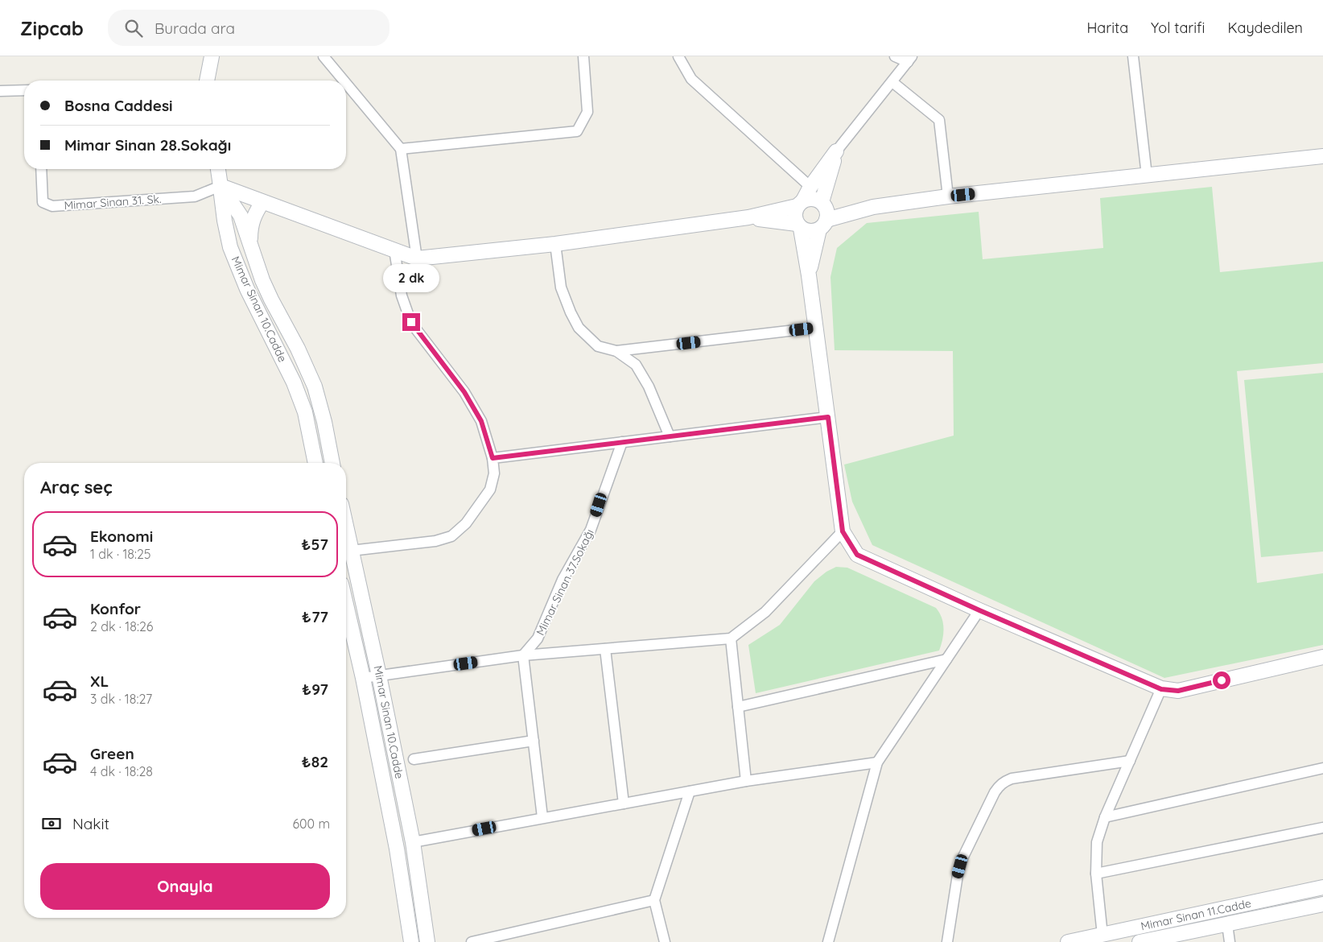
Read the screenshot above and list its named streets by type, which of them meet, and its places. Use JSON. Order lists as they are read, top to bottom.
{
  "streets": {
    "street": [
      "Mimar Sinan 31. Sk.",
      "Mimar Sinan 10.Cadde",
      "Mimar Sinan 37.Sokağı",
      "Mimar Sinan 11.Cadde"
    ]
  },
  "crossings": [
    ["Mimar Sinan 31. Sk.", "Mimar Sinan 10.Cadde"]
  ],
  "page": {
    "header": "Zipcab",
    "search": "Burada ara",
    "nav": ["Harita", "Yol tarifi", "Kaydedilen"],
    "banner": ["Bosna Caddesi", "Mimar Sinan 28.Sokağı"],
    "bubble": "2 dk",
    "heading": "Araç seç",
    "list": [
      {
        "name": "Ekonomi",
        "note": "1 dk · 18:25",
        "value": "₺57"
      },
      {
        "name": "Konfor",
        "note": "2 dk · 18:26",
        "value": "₺77"
      },
      {
        "name": "XL",
        "note": "3 dk · 18:27",
        "value": "₺97"
      },
      {
        "name": "Green",
        "note": "4 dk · 18:28",
        "value": "₺82"
      }
    ],
    "pay": ["Nakit", "600 m"],
    "buttons": "Onayla"
  }
}
